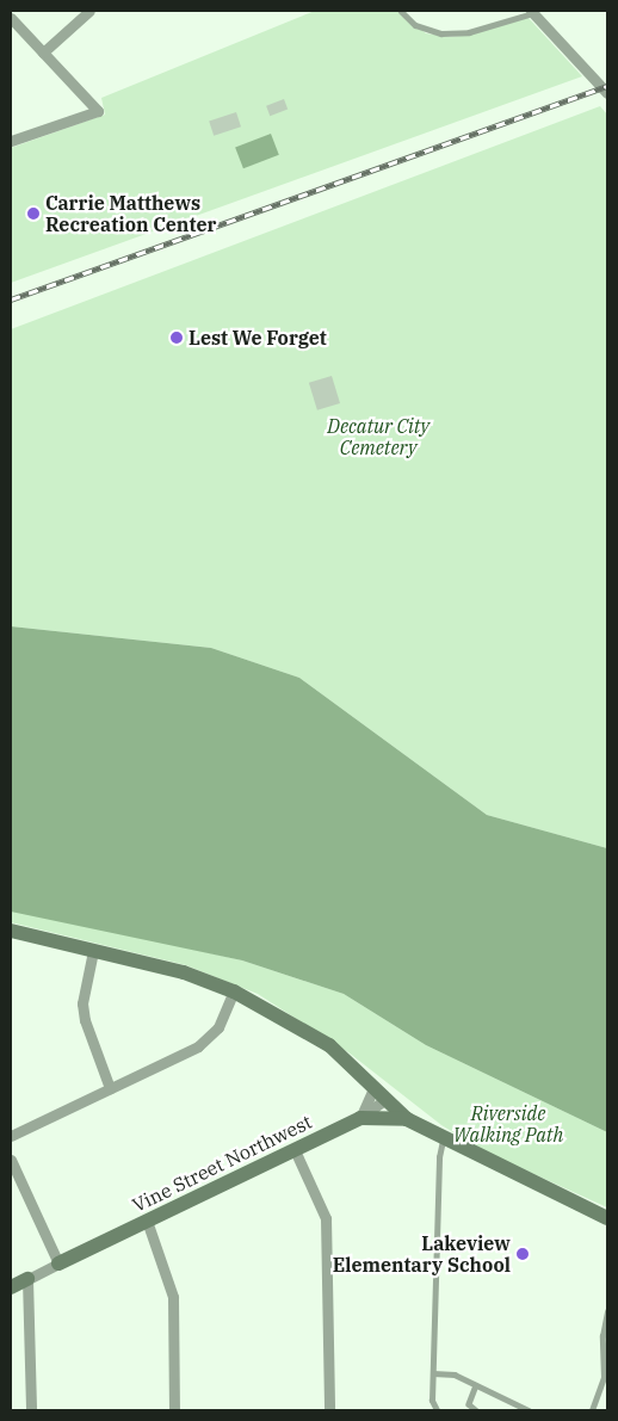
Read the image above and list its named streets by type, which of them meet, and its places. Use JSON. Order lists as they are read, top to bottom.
{
  "streets": {
    "street": ["Vine Street Northwest"]
  },
  "parks": ["Decatur City Cemetery", "Riverside Walking Path"],
  "places": ["Carrie Matthews Recreation Center", "Lest We Forget", "Lakeview Elementary School"]
}
